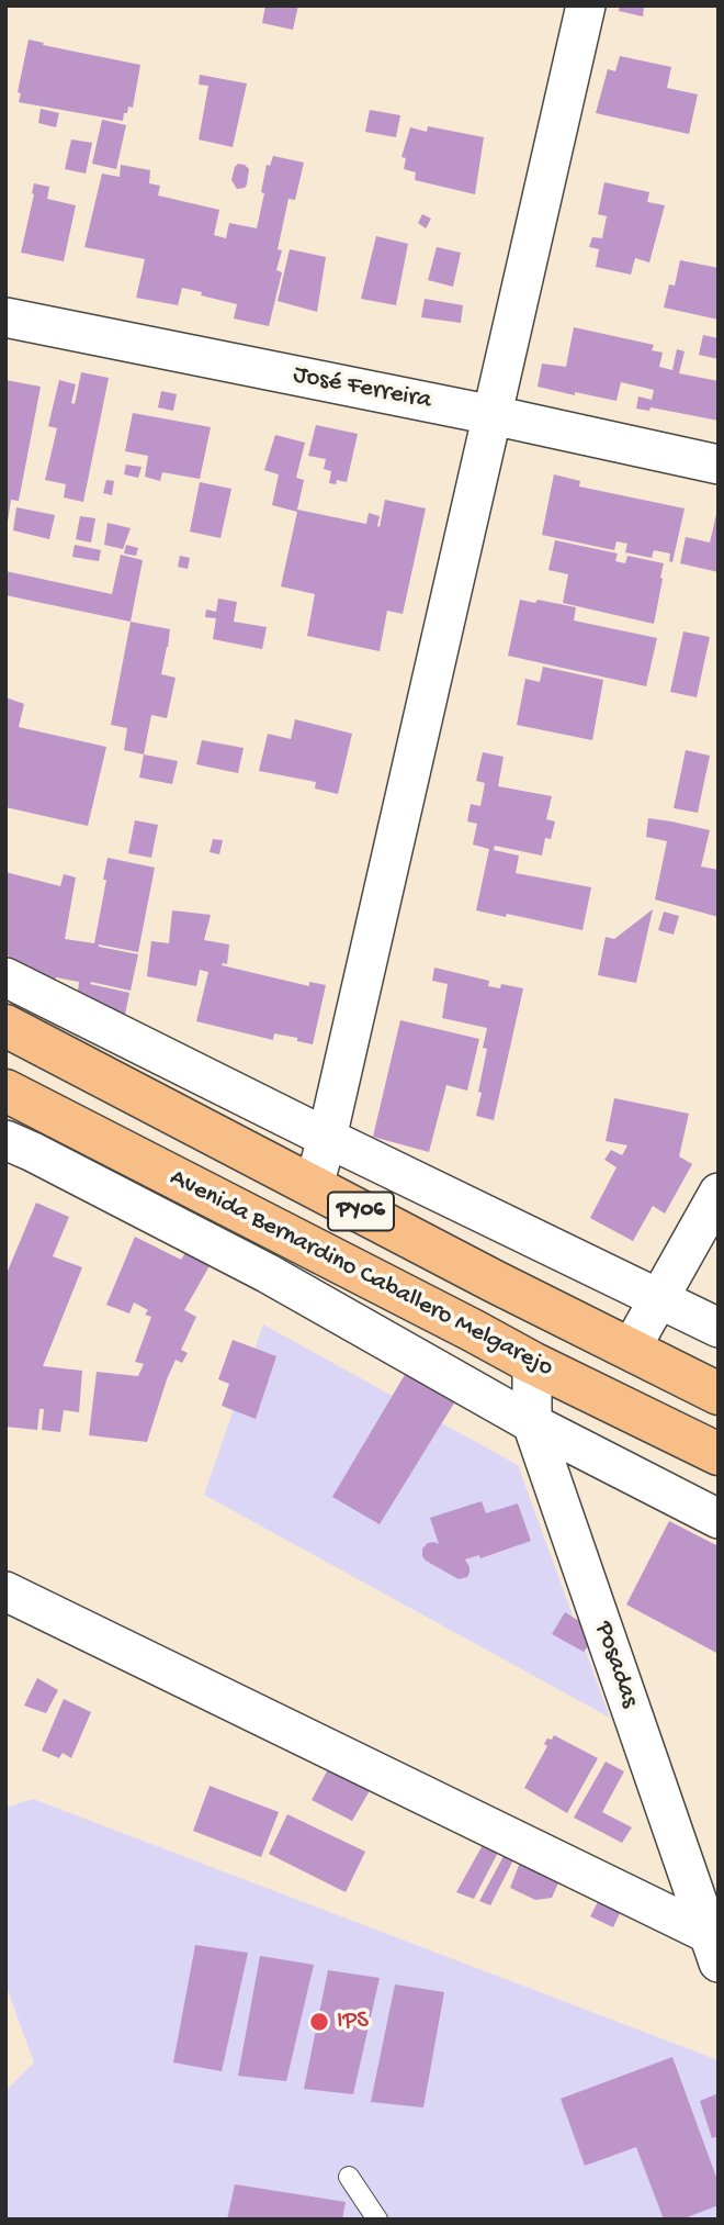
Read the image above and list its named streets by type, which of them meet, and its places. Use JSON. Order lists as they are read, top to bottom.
{
  "streets": {
    "highway": ["PY06", "Avenida Bernardino Caballero Melgarejo"],
    "street": ["José Ferreira", "Posadas"]
  },
  "crossings": [
    ["Avenida Bernardino Caballero Melgarejo", "Posadas"]
  ],
  "places": ["IPS"]
}
